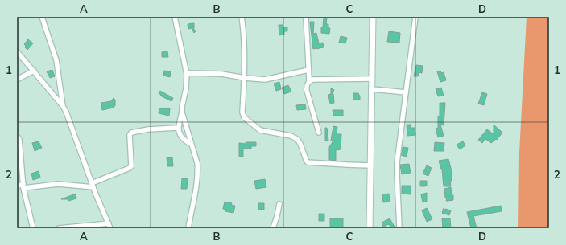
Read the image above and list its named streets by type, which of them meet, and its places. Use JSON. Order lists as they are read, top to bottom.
{
  "grid": {
    "columns": [
      "A",
      "B",
      "C",
      "D"
    ],
    "rows": ["1", "2"]
  }
}
